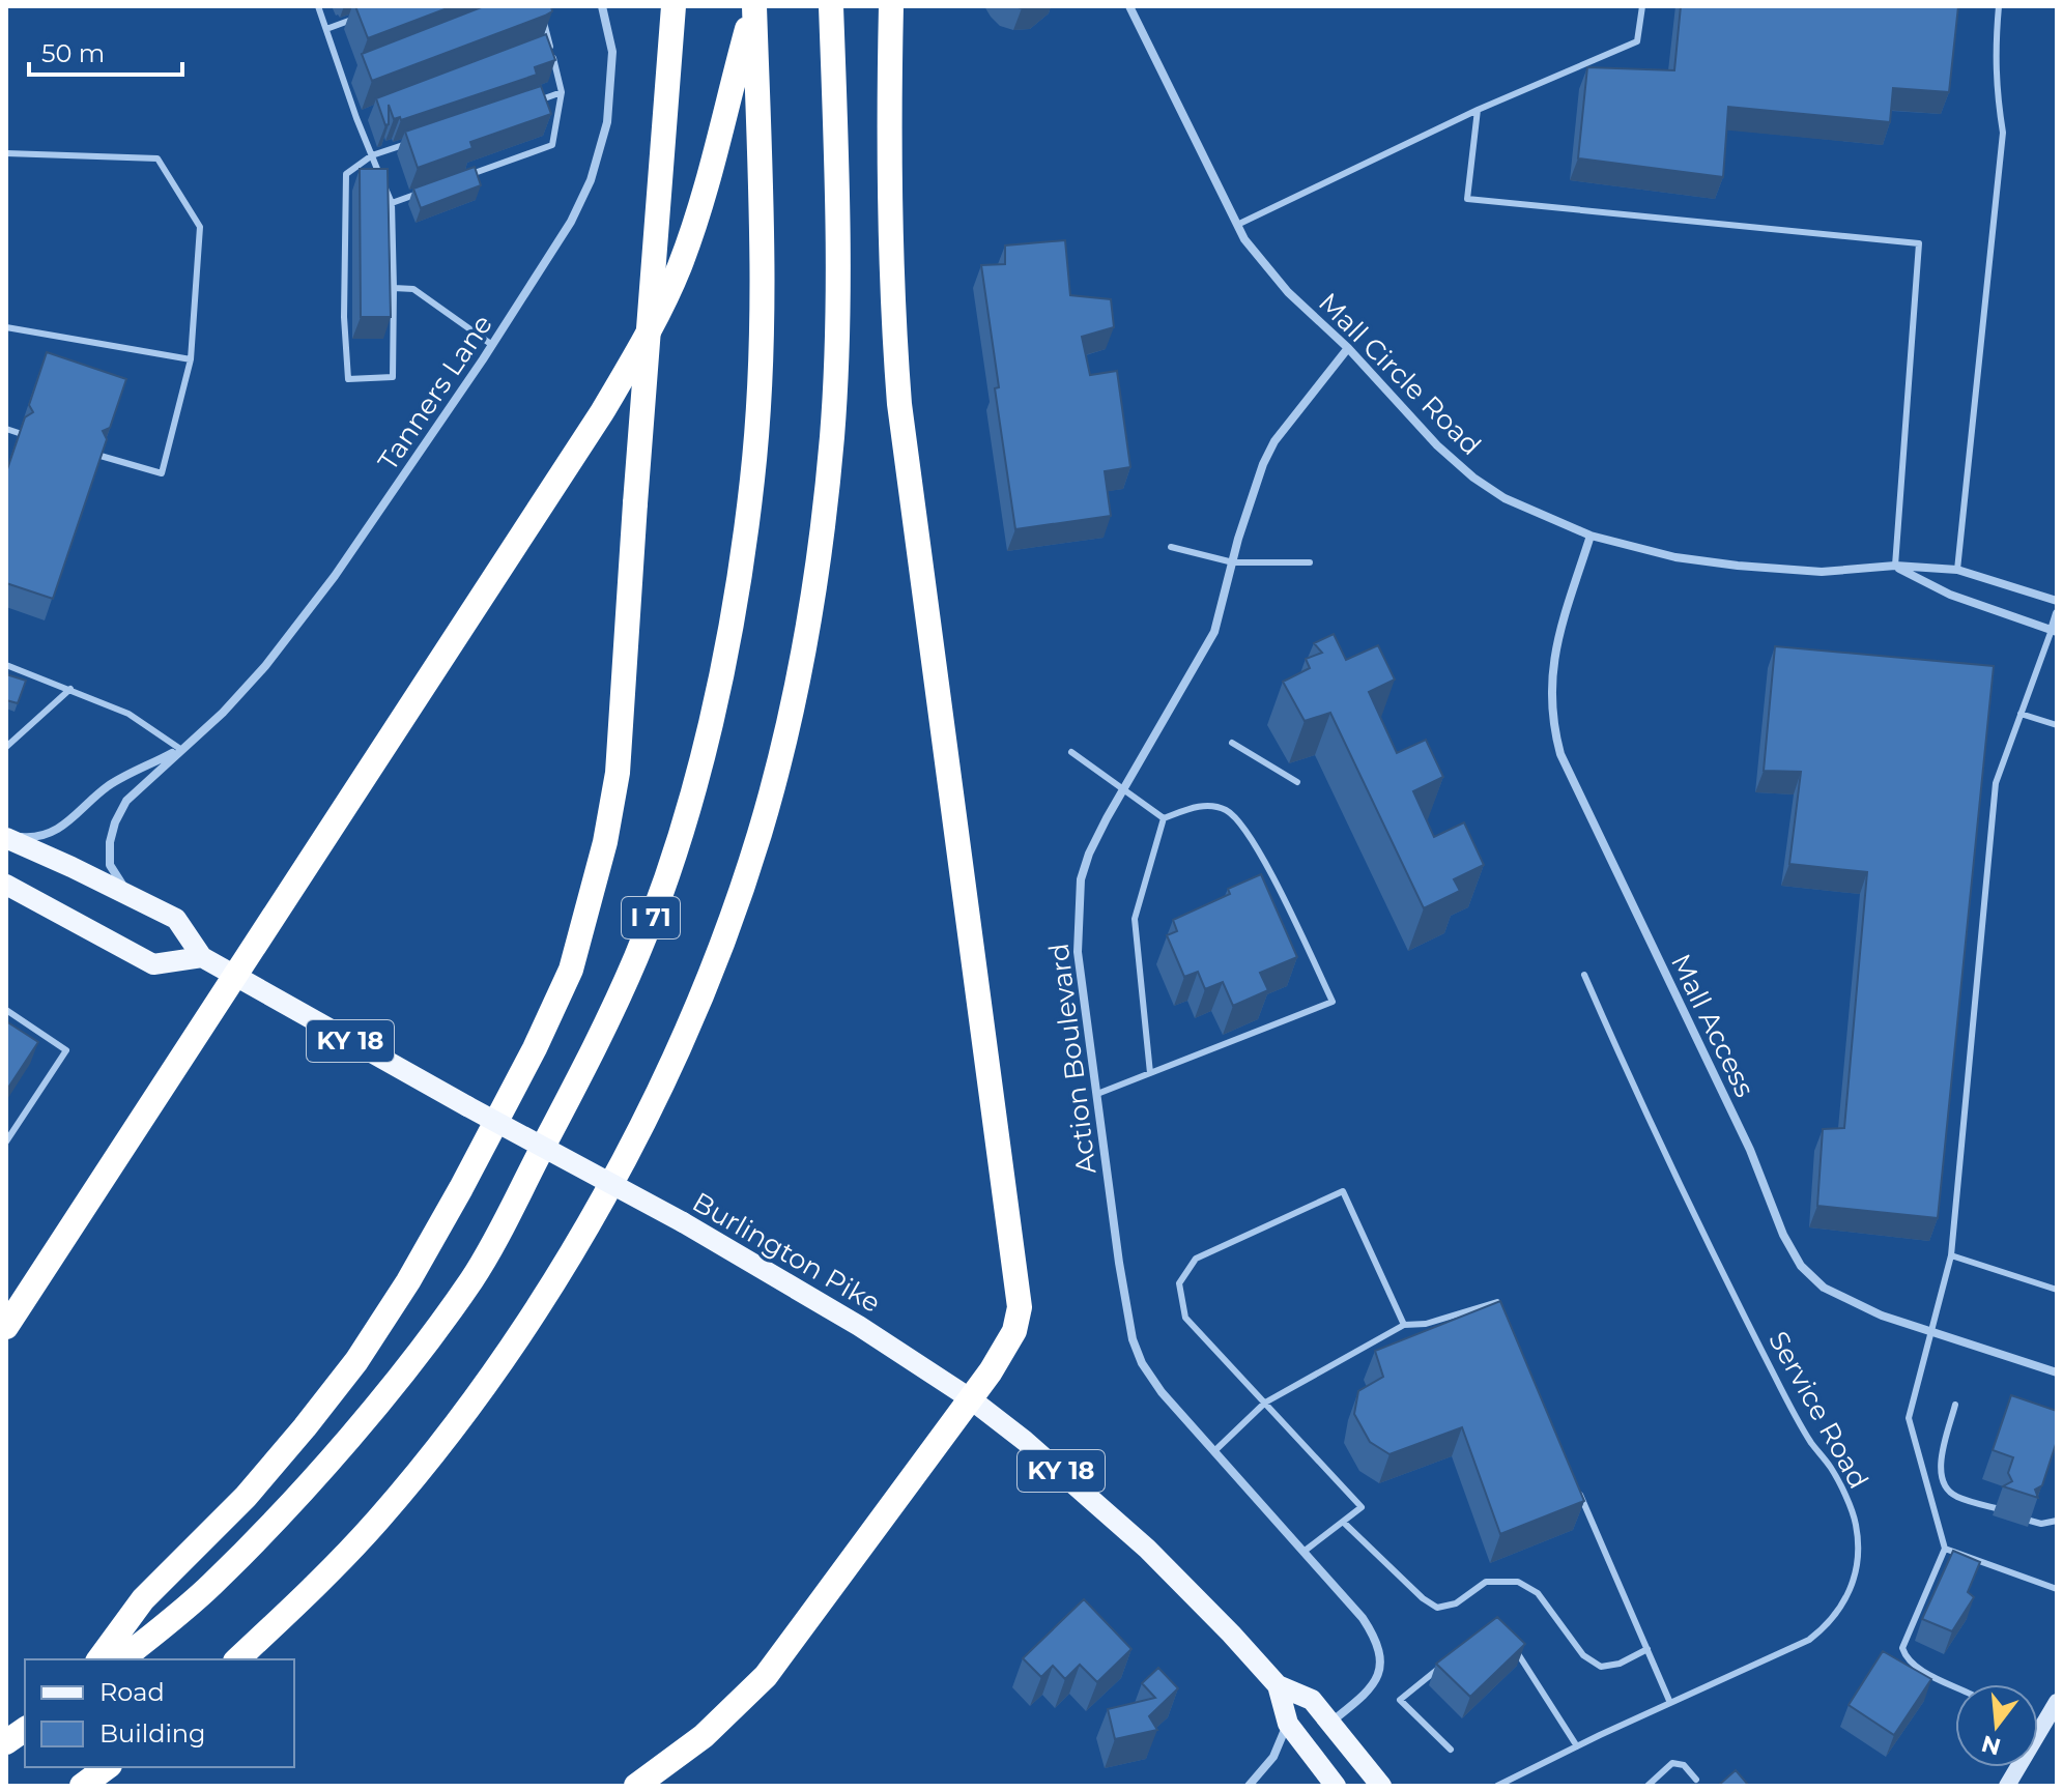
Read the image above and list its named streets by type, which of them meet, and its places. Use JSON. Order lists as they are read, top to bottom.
{
  "streets": {
    "highway": ["I 71"],
    "main road": ["KY 18", "Burlington Pike"],
    "street": [
      "Mall Circle Road",
      "Tanners Lane",
      "Mall Access",
      "Action Boulevard"
    ],
    "lane": ["Service Road"]
  },
  "crossings": [
    ["Mall Circle Road", "Mall Access"],
    ["Mall Circle Road", "Action Boulevard"],
    ["Tanners Lane", "Burlington Pike"],
    ["Action Boulevard", "Burlington Pike"]
  ],
  "legend": ["Road", "Building"],
  "scale_bar": "50 m",
  "north": "bottom"
}
